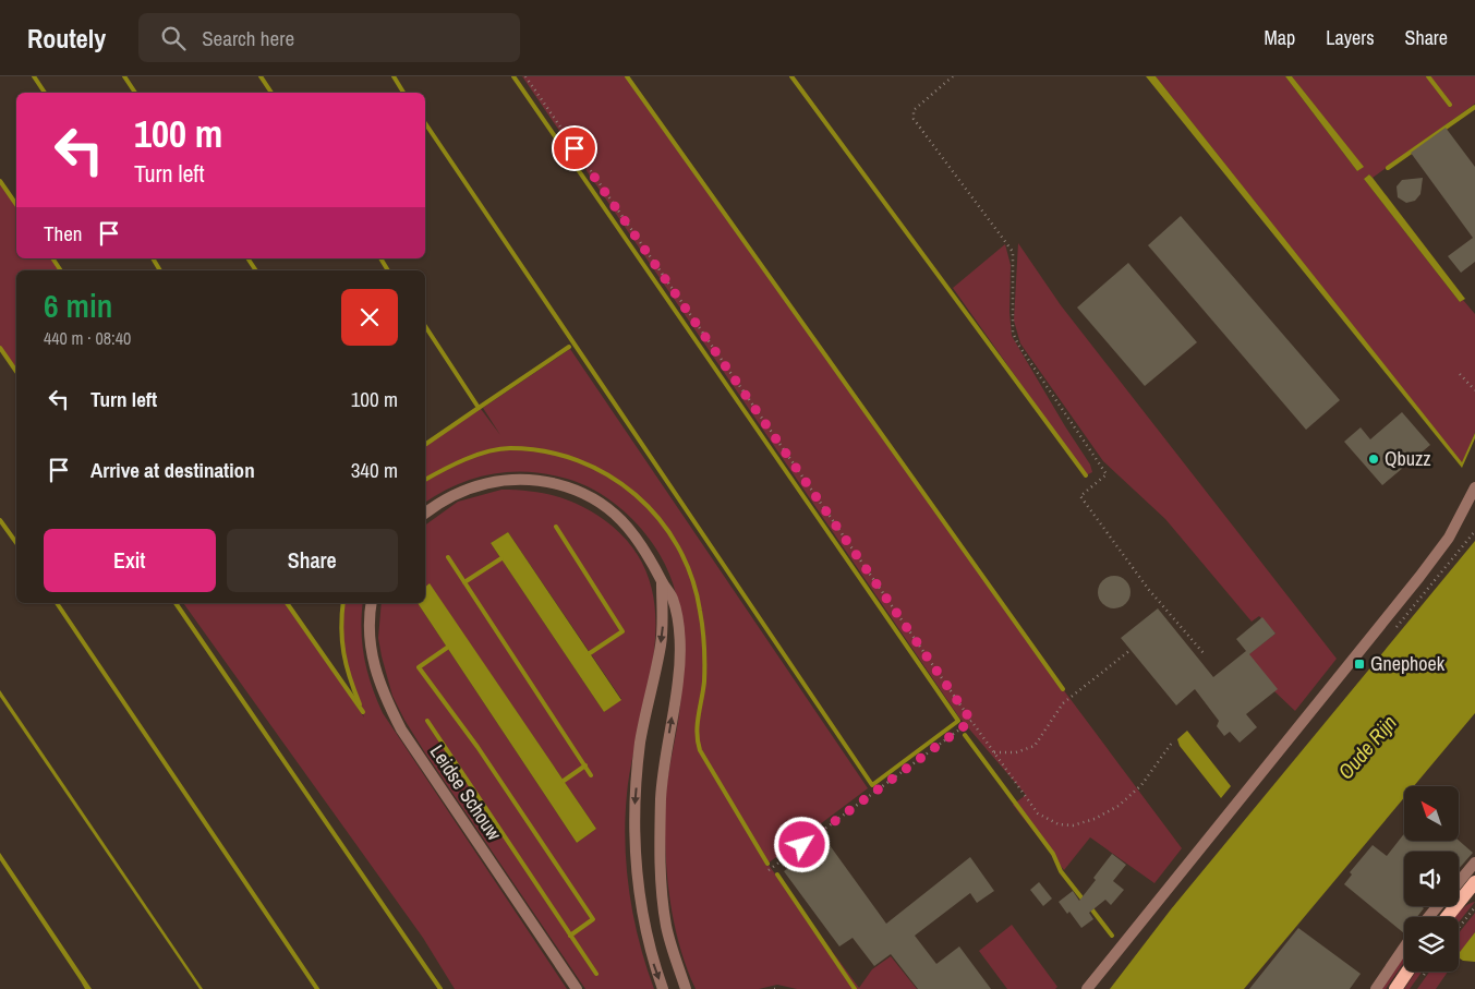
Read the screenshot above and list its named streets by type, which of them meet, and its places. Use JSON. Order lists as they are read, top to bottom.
{
  "streets": {
    "street": ["Leidse Schouw"]
  },
  "water": ["Oude Rijn"],
  "places": {
    "other": ["Qbuzz"],
    "transit": ["Gnephoek"]
  },
  "north": "top left",
  "page": {
    "header": "Routely",
    "search": "Search here",
    "nav": ["Map", "Layers", "Share"],
    "turn": ["100 m", "Turn left"],
    "then": "Then",
    "heading": ["6 min", "440 m · 08:40"],
    "list": [
      {
        "name": "Turn left",
        "value": "100 m"
      },
      {
        "name": "Arrive at destination",
        "value": "340 m"
      }
    ],
    "buttons": ["Exit", "Share"]
  }
}
